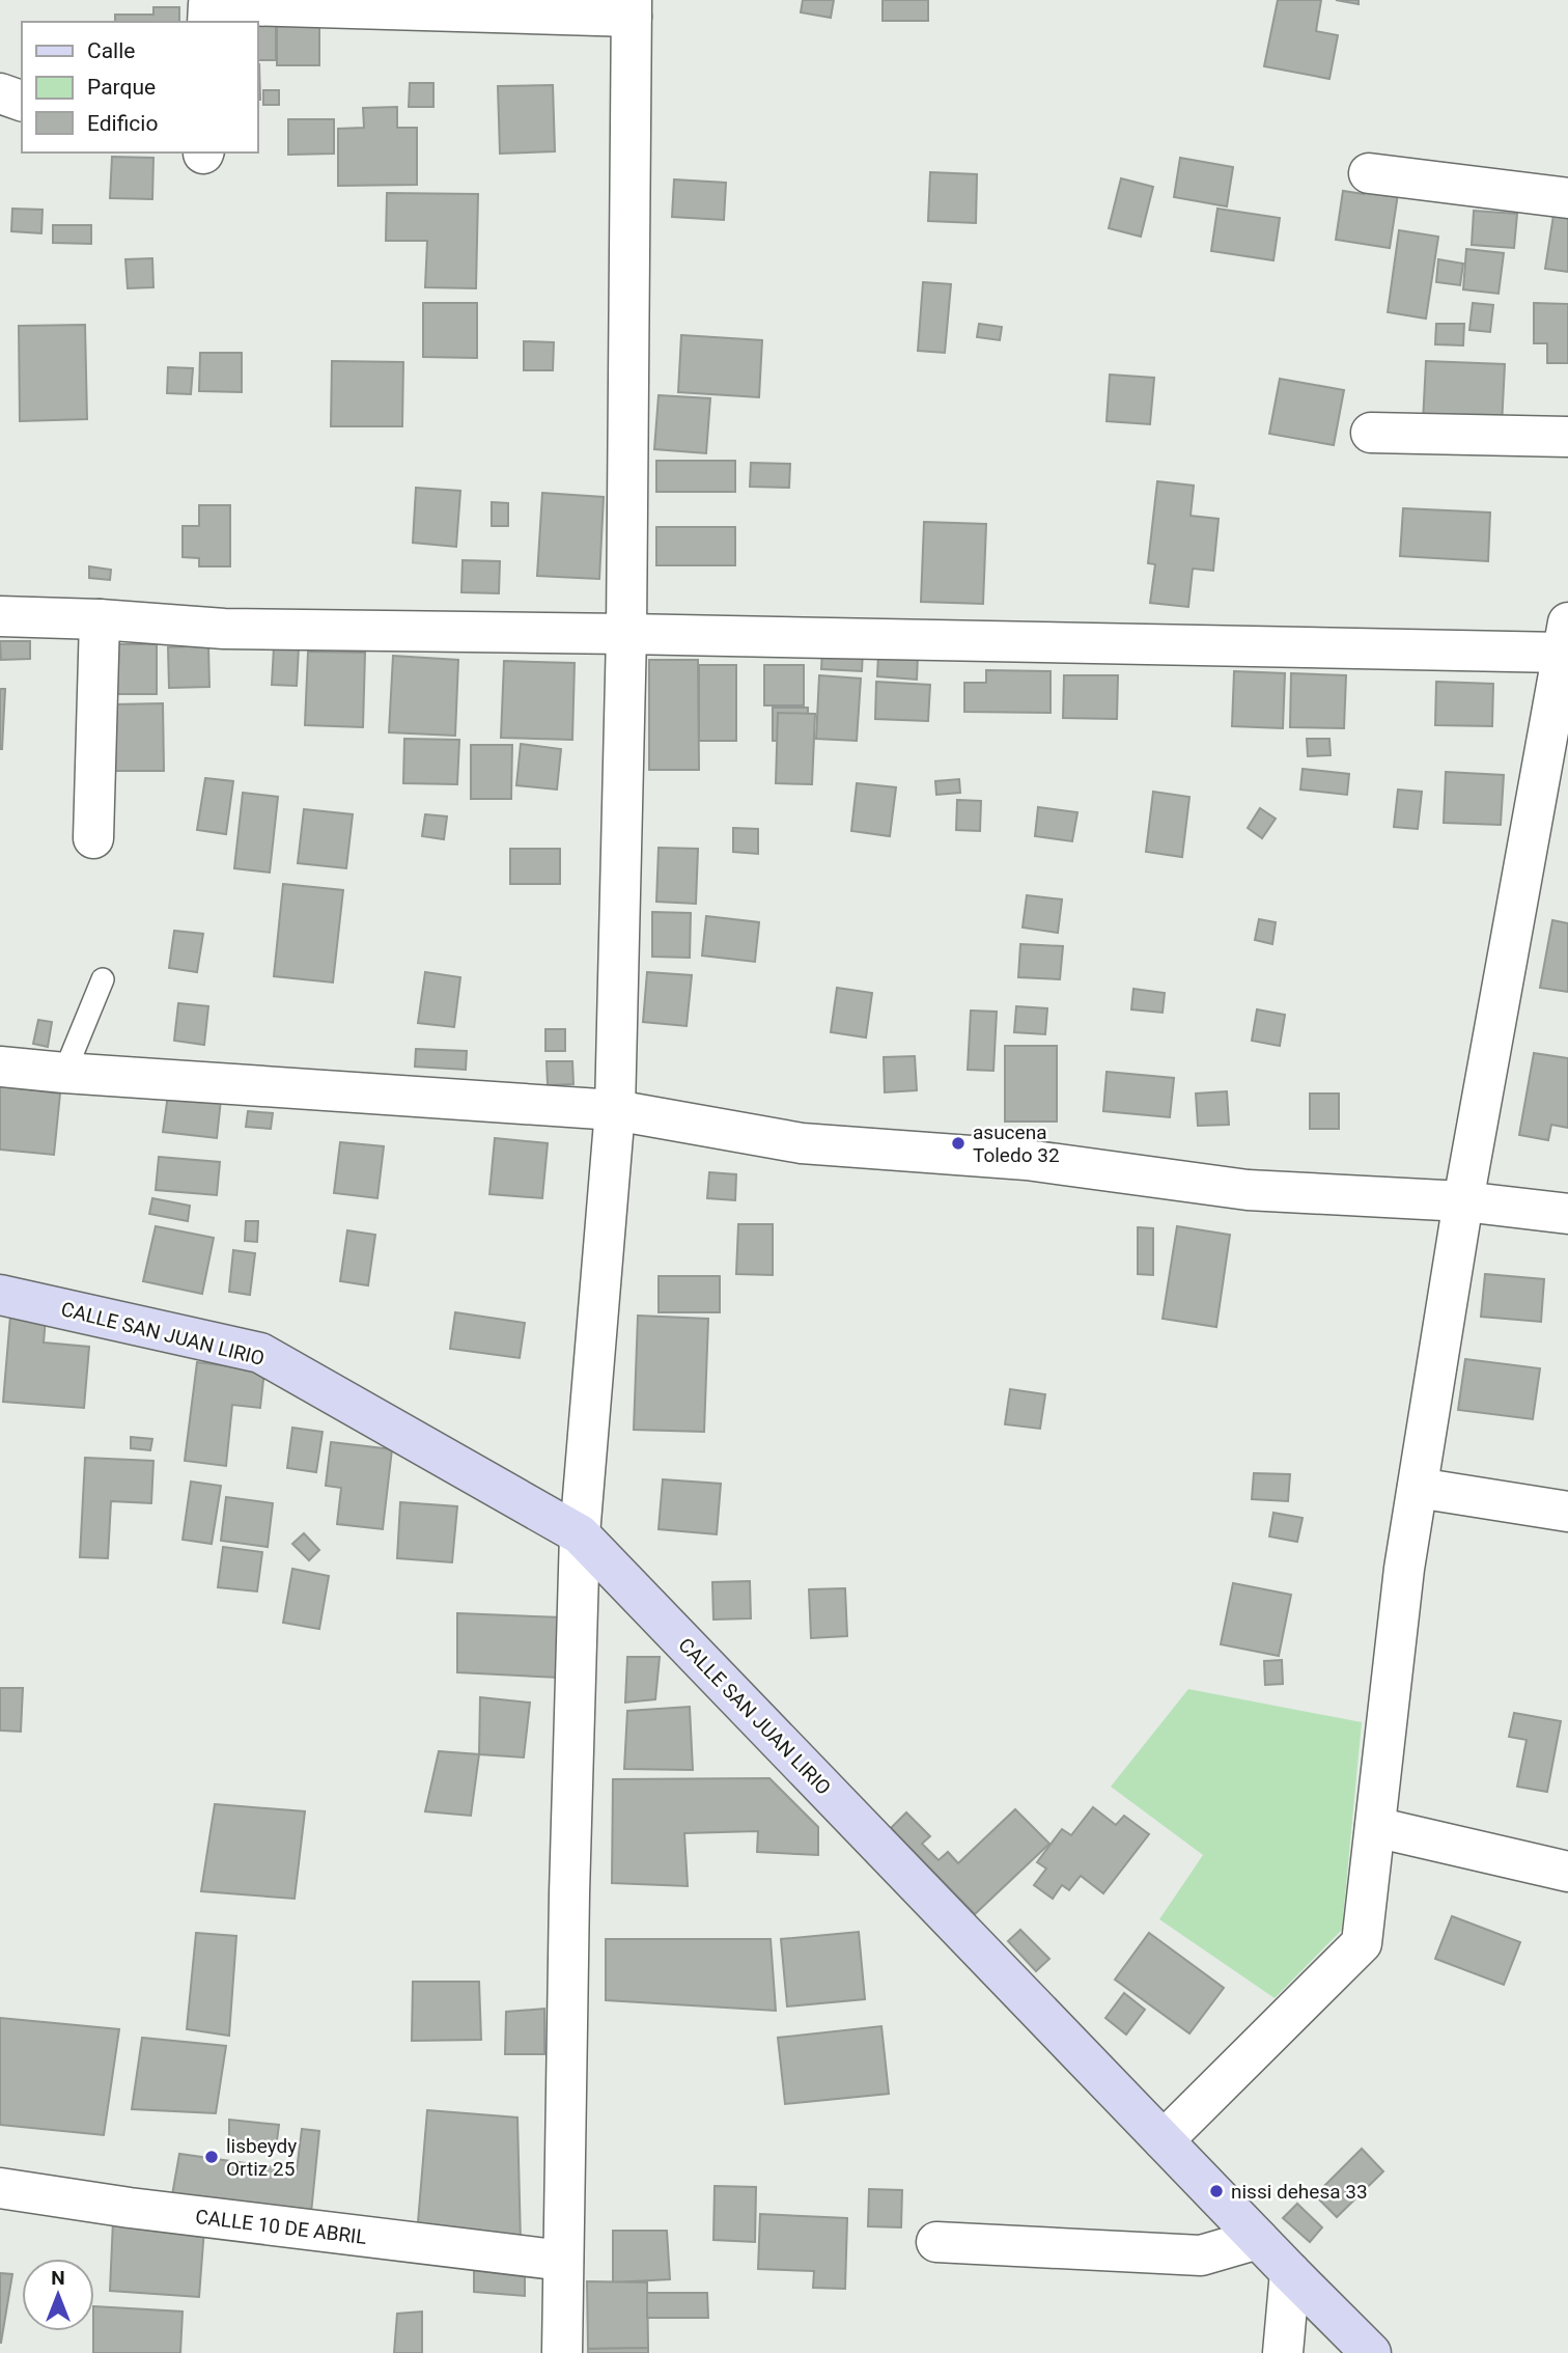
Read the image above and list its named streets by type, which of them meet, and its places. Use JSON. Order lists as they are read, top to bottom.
{
  "streets": {
    "street": ["CALLE SAN JUAN LIRIO", "CALLE 10 DE ABRIL"]
  },
  "places": ["asucena Toledo 32", "lisbeydy Ortiz 25", "nissi dehesa 33"],
  "legend": ["Calle", "Parque", "Edificio"],
  "north": "top"
}
